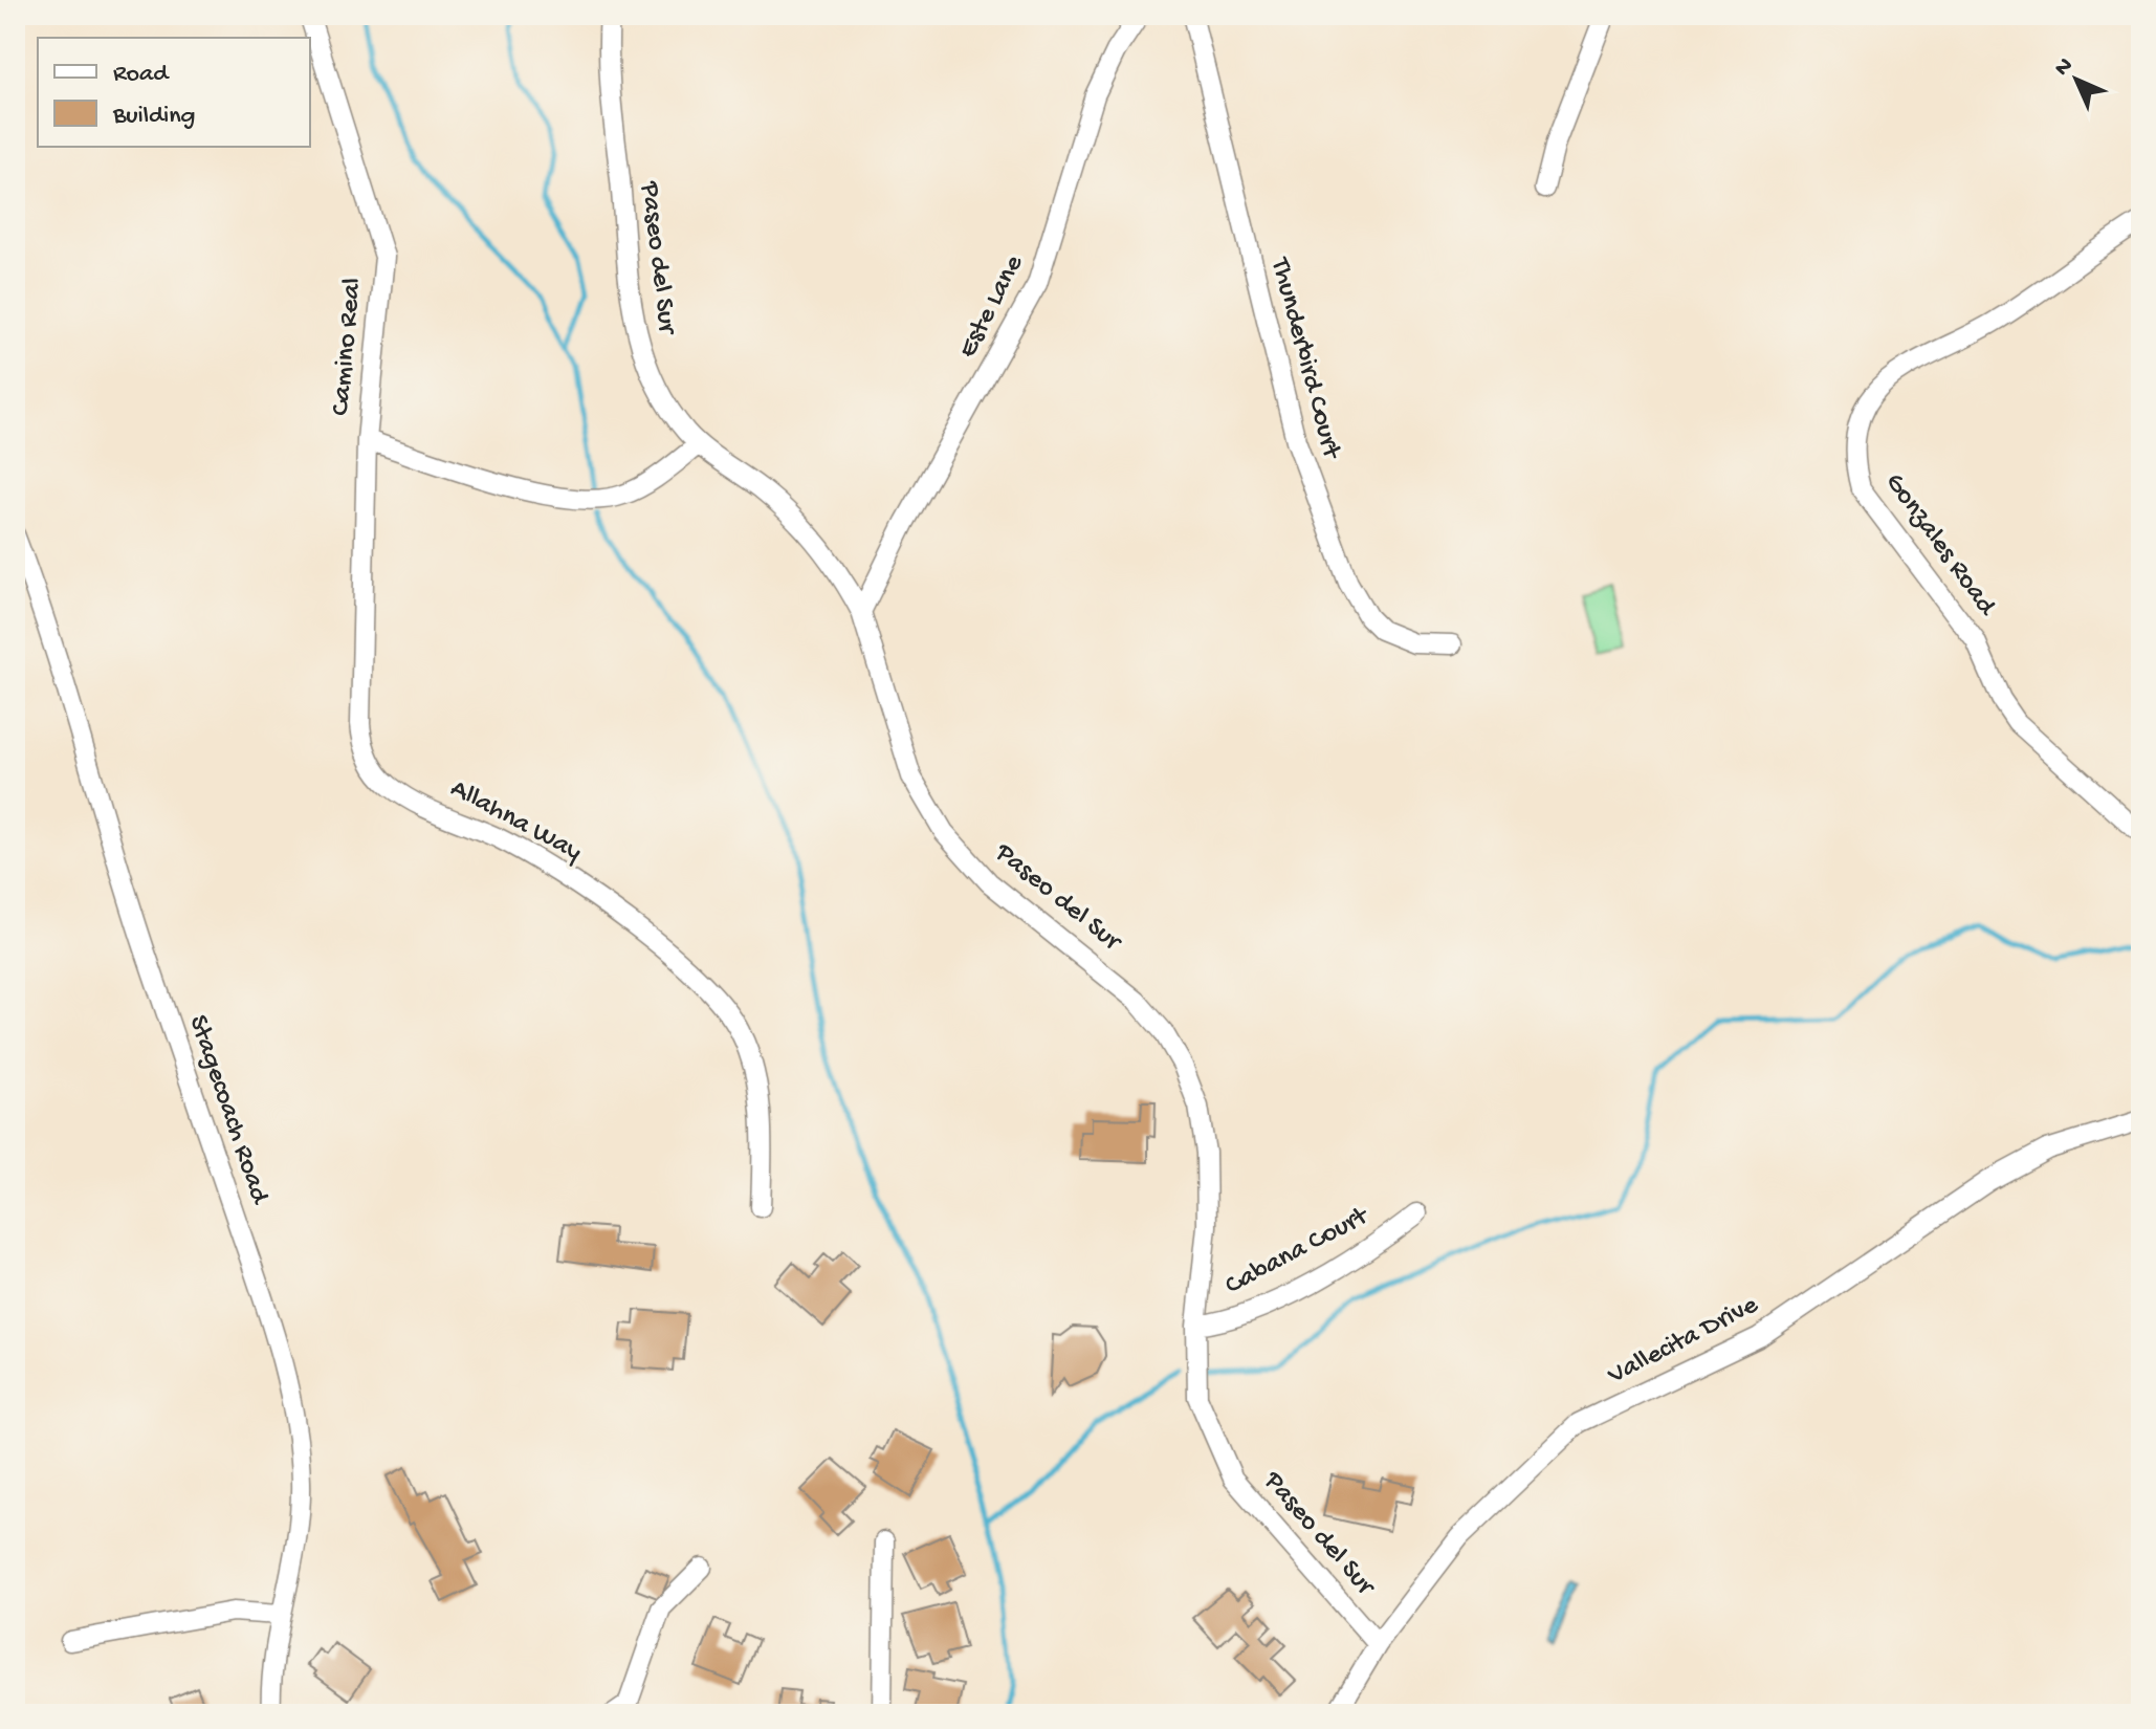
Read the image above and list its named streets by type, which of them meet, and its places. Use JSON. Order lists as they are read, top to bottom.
{
  "streets": {
    "street": [
      "Paseo del Sur",
      "Este Lane",
      "Camino Real",
      "Thunderbird Court",
      "Gonzales Road",
      "Allahna Way",
      "Stagecoach Road",
      "Cabana Court",
      "Vallecita Drive"
    ]
  },
  "crossings": [
    ["Paseo del Sur", "Este Lane"],
    ["Paseo del Sur", "Camino Real"],
    ["Paseo del Sur", "Cabana Court"],
    ["Paseo del Sur", "Vallecita Drive"],
    ["Camino Real", "Allahna Way"]
  ],
  "legend": ["Road", "Building"],
  "north": "top left"
}
